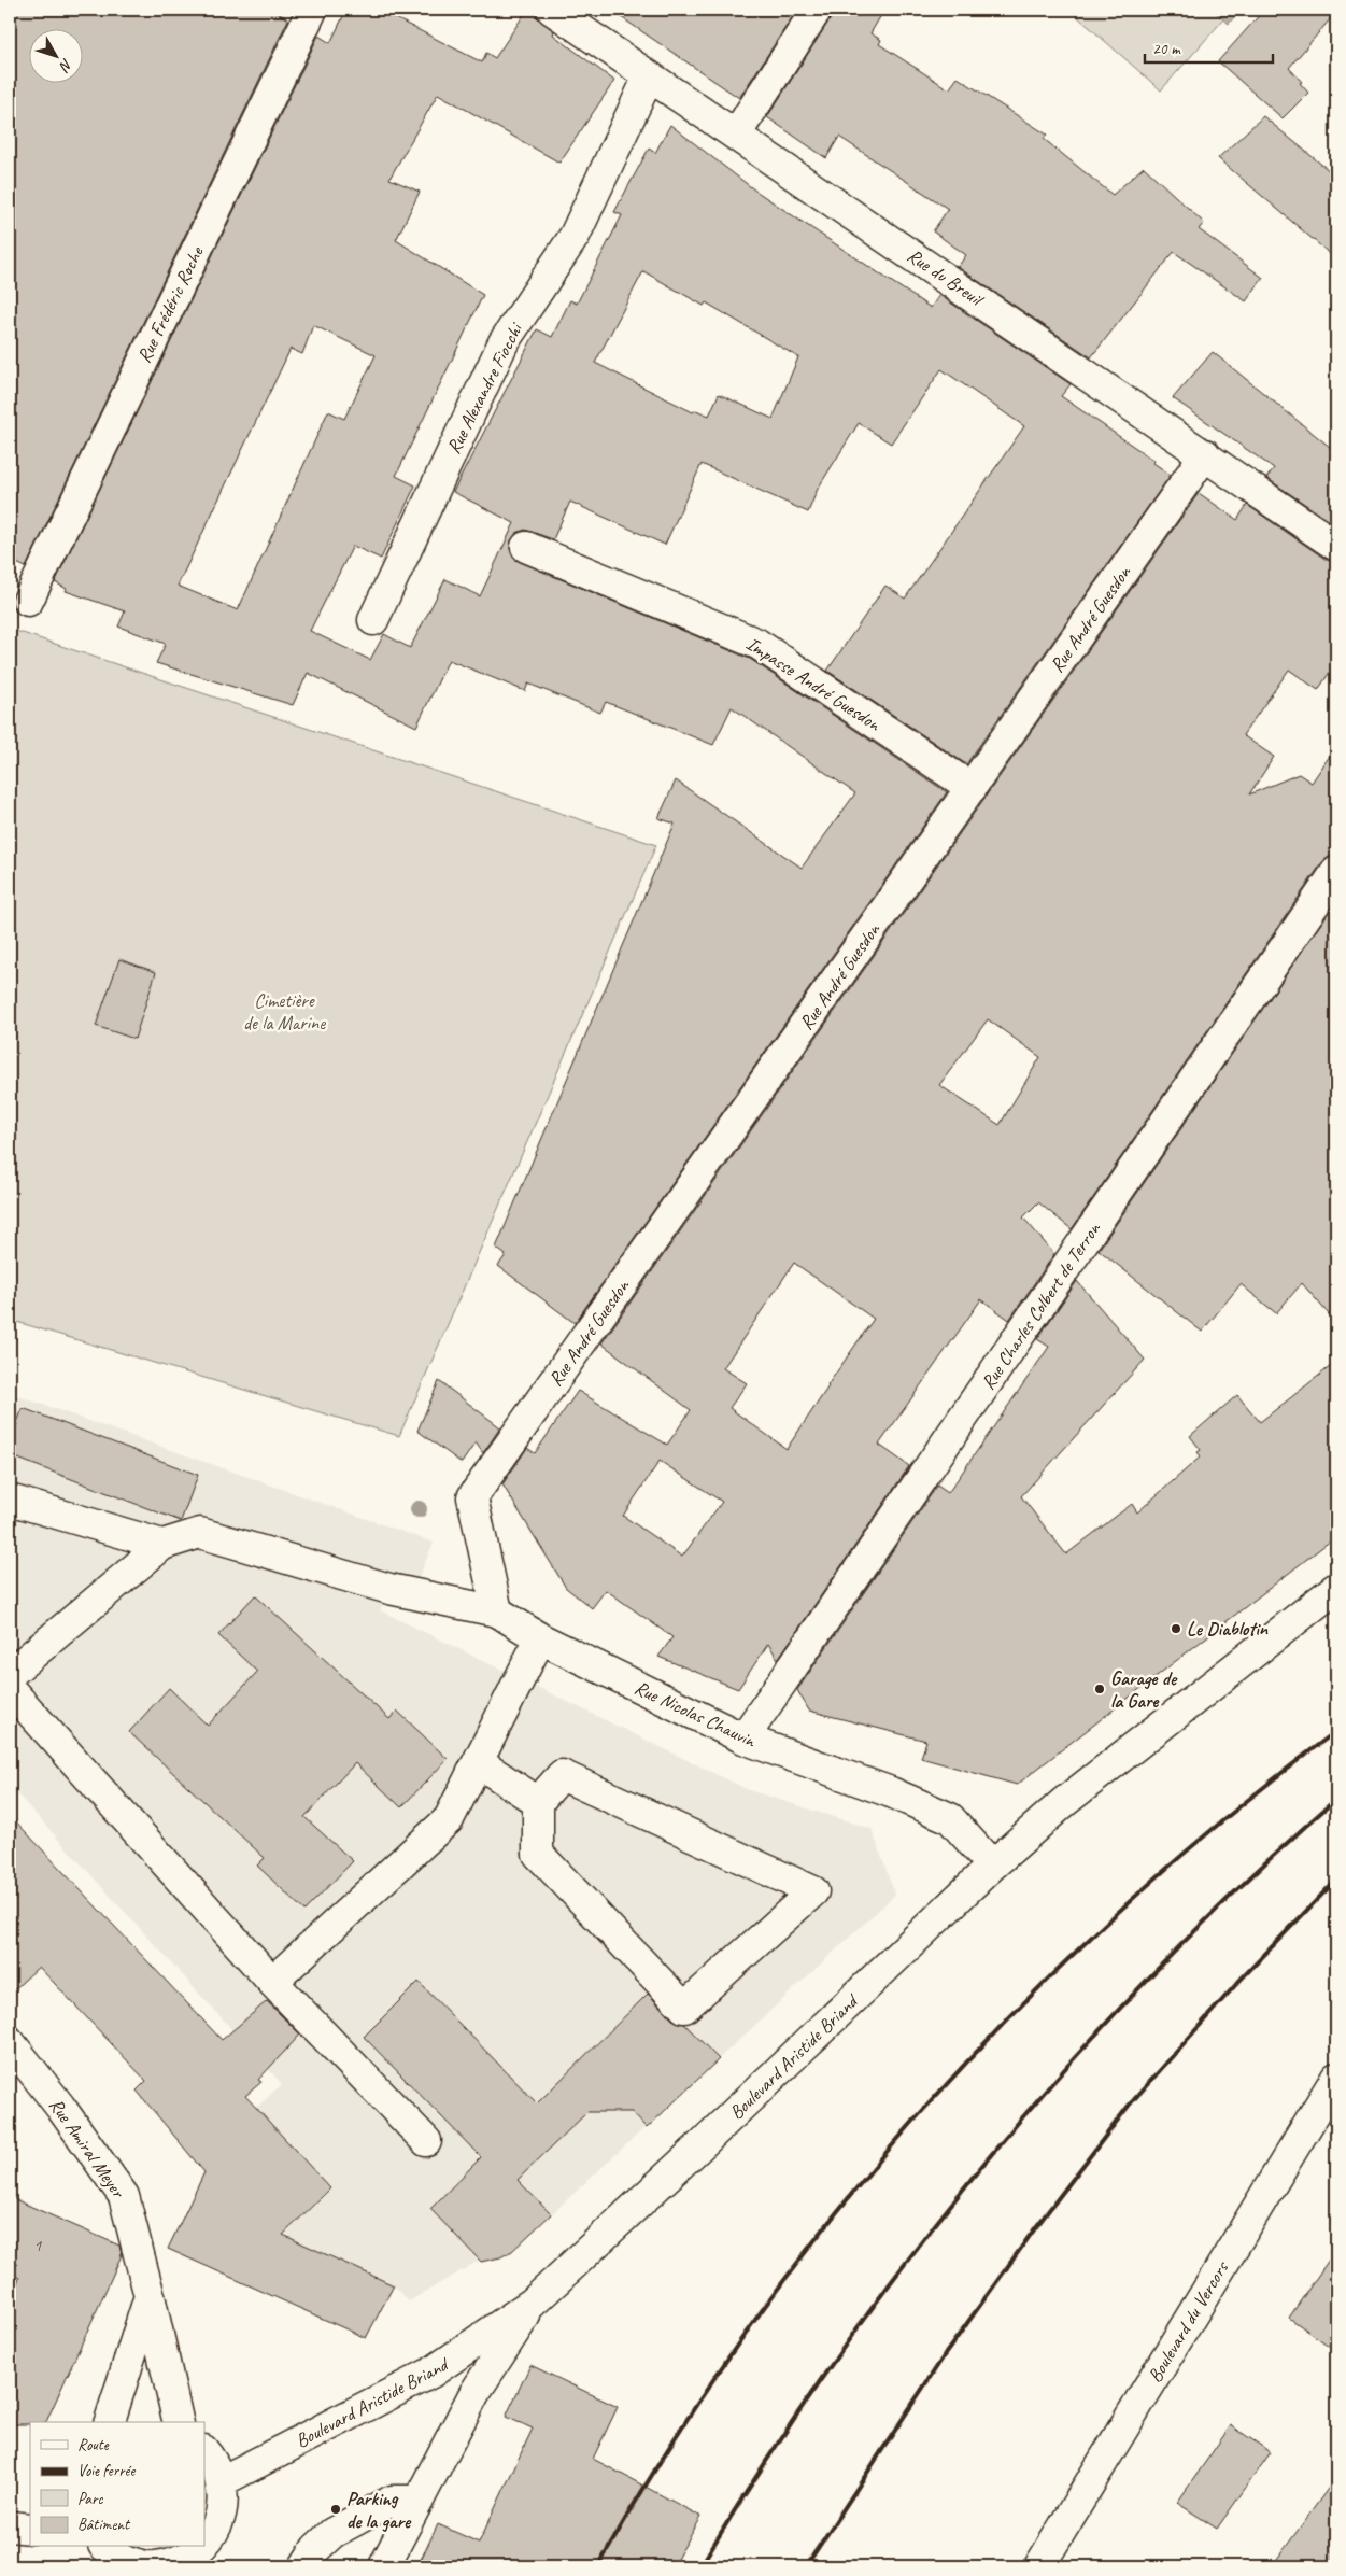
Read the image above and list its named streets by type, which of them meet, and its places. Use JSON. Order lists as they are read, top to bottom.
{
  "streets": {
    "street": [
      "Rue du Breuil",
      "Rue Frédéric Roche",
      "Rue Alexandre Fiocchi",
      "Rue André Guesdon",
      "Impasse André Guesdon",
      "Rue Charles Colbert de Terron",
      "Rue Nicolas Chauvin",
      "Boulevard Aristide Briand",
      "Rue Amiral Meyer",
      "Boulevard du Vercors"
    ]
  },
  "crossings": [
    ["Rue du Breuil", "Rue Alexandre Fiocchi"],
    ["Rue du Breuil", "Rue André Guesdon"],
    ["Rue André Guesdon", "Impasse André Guesdon"],
    ["Rue André Guesdon", "Rue Nicolas Chauvin"],
    ["Rue Charles Colbert de Terron", "Rue Nicolas Chauvin"],
    ["Rue Nicolas Chauvin", "Boulevard Aristide Briand"]
  ],
  "parks": ["Cimetière de la Marine"],
  "places": ["Le Diablotin", "Garage de la Gare", "Parking de la gare"],
  "house_numbers": ["1"],
  "legend": [
    "Route",
    "Voie ferrée",
    "Parc",
    "Bâtiment"
  ],
  "scale_bar": "20 m",
  "north": "bottom right"
}
